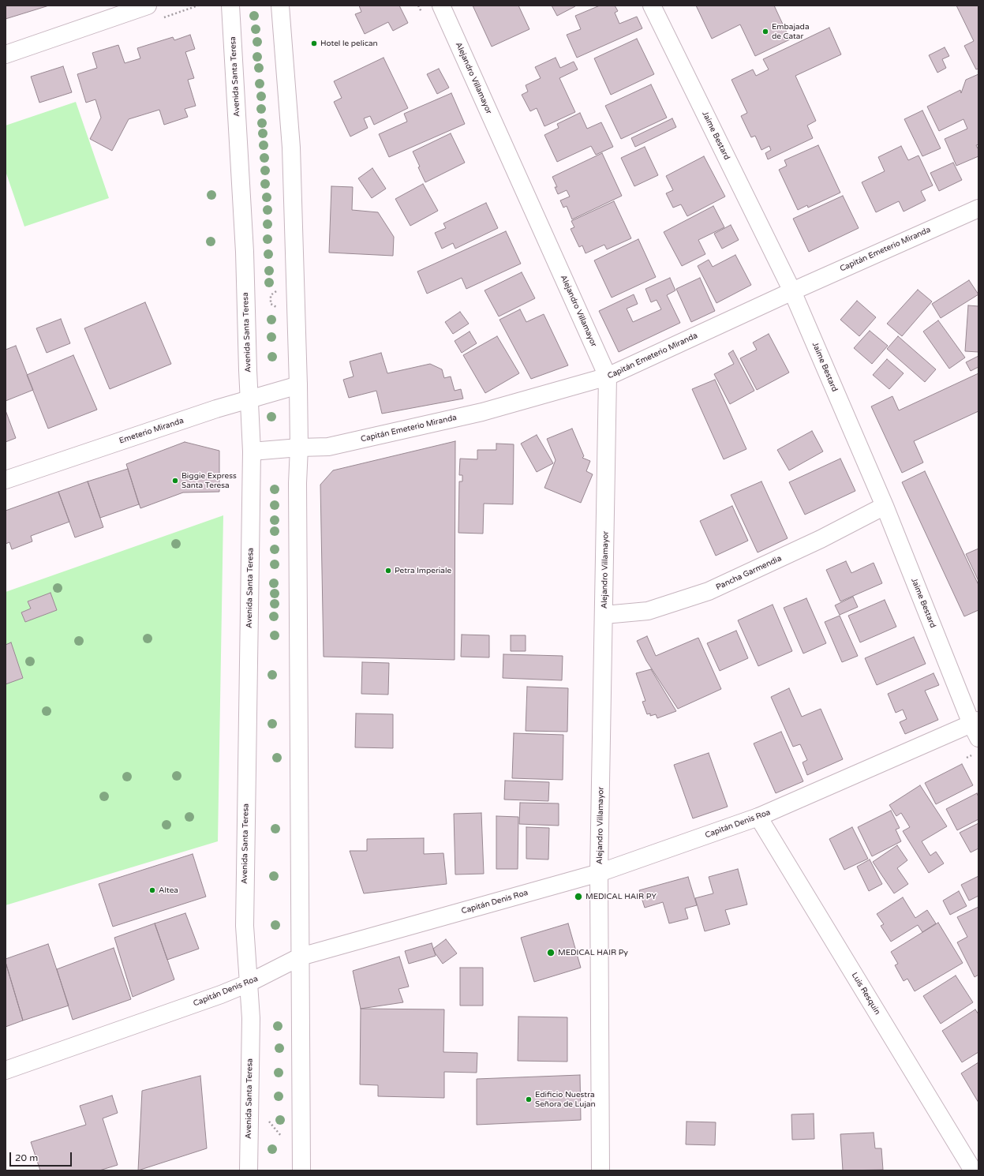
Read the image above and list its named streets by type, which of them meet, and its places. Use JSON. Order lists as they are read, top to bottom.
{
  "streets": {
    "street": [
      "Avenida Santa Teresa",
      "Alejandro Villamayor",
      "Jaime Bestard",
      "Capitán Emeterio Miranda",
      "Emeterio Miranda",
      "Pancha Garmendia",
      "Capitán Denis Roa",
      "Luis Resquin"
    ]
  },
  "crossings": [
    ["Avenida Santa Teresa", "Capitán Emeterio Miranda"],
    ["Avenida Santa Teresa", "Emeterio Miranda"],
    ["Avenida Santa Teresa", "Capitán Denis Roa"],
    ["Alejandro Villamayor", "Capitán Emeterio Miranda"],
    ["Alejandro Villamayor", "Pancha Garmendia"],
    ["Alejandro Villamayor", "Capitán Denis Roa"],
    ["Jaime Bestard", "Capitán Emeterio Miranda"],
    ["Jaime Bestard", "Pancha Garmendia"],
    ["Jaime Bestard", "Capitán Denis Roa"],
    ["Capitán Denis Roa", "Luis Resquin"]
  ],
  "places": [
    "Embajada de Catar",
    "Hotel le pelican",
    "Biggie Express Santa Teresa",
    "Petra Imperiale",
    "Altea",
    "MEDICAL HAIR PY",
    "MEDICAL HAIR Py",
    "Edificio Nuestra Señora de Lujan"
  ],
  "scale_bar": "20 m"
}
